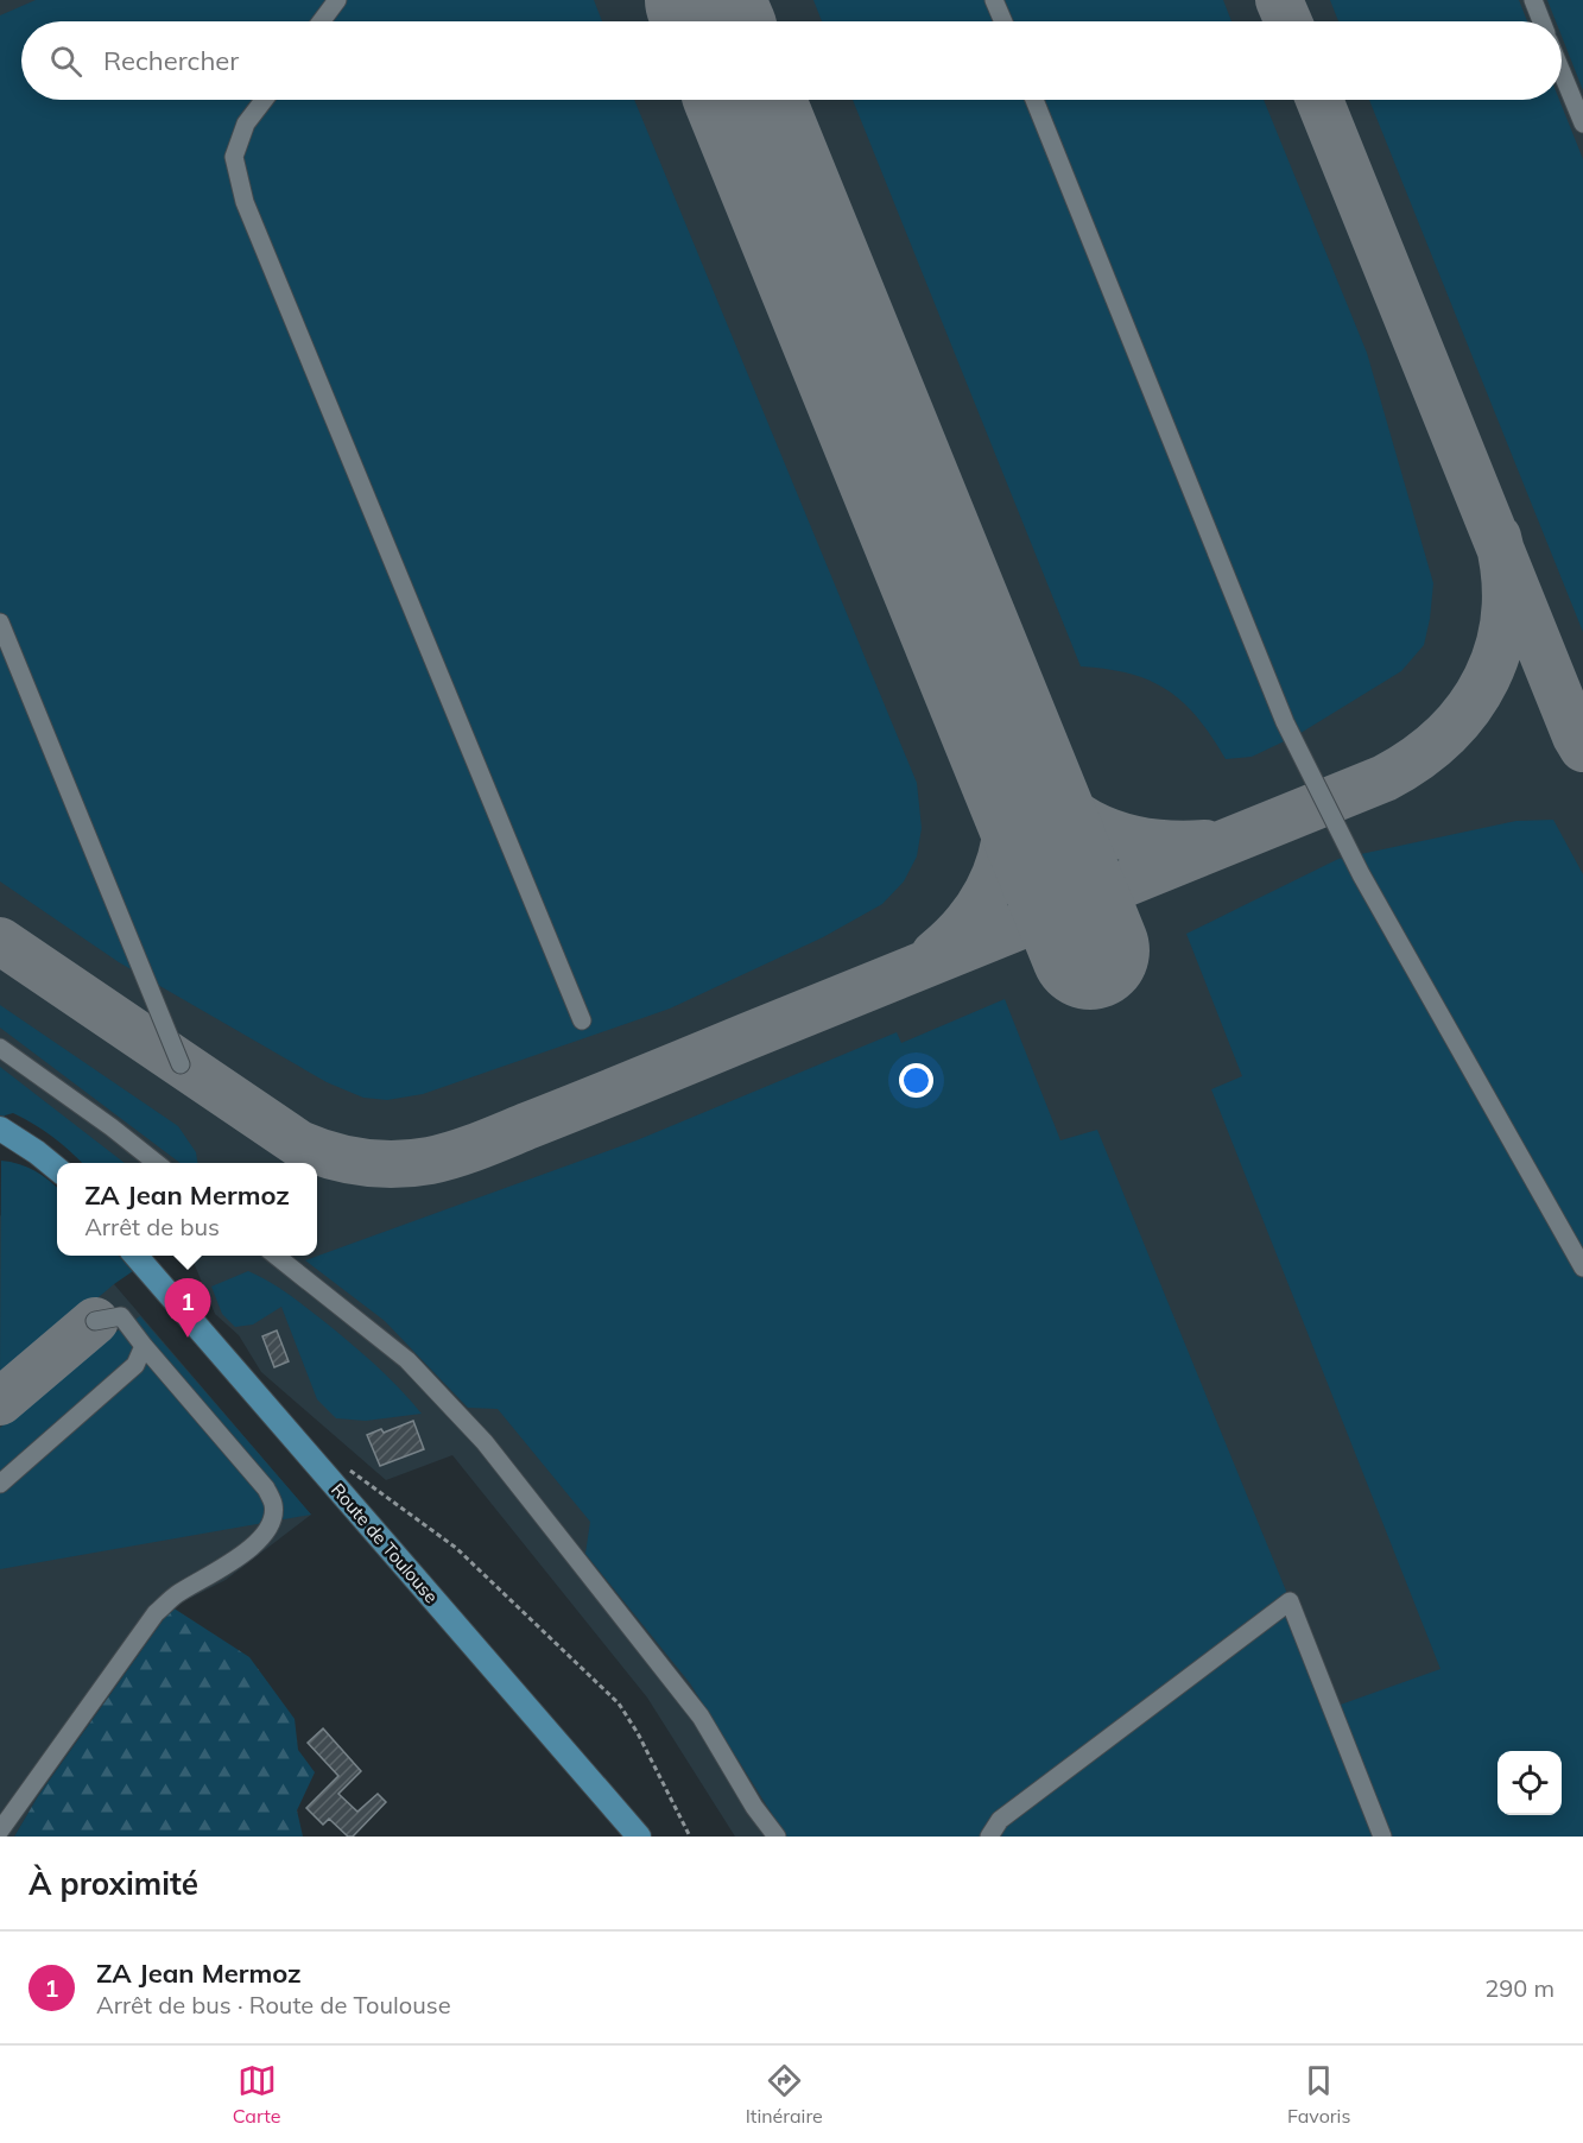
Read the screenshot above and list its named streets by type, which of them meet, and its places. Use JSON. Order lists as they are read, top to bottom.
{
  "streets": {
    "main road": ["Route de Toulouse"]
  },
  "page": {
    "search": "Rechercher",
    "popup": ["ZA Jean Mermoz", "Arrêt de bus"],
    "pins": "1",
    "heading": "À proximité",
    "list": [
      {
        "mark": "1",
        "name": "ZA Jean Mermoz",
        "note": "Arrêt de bus · Route de Toulouse",
        "value": "290 m"
      }
    ],
    "nav": ["Carte", "Itinéraire", "Favoris"]
  }
}
